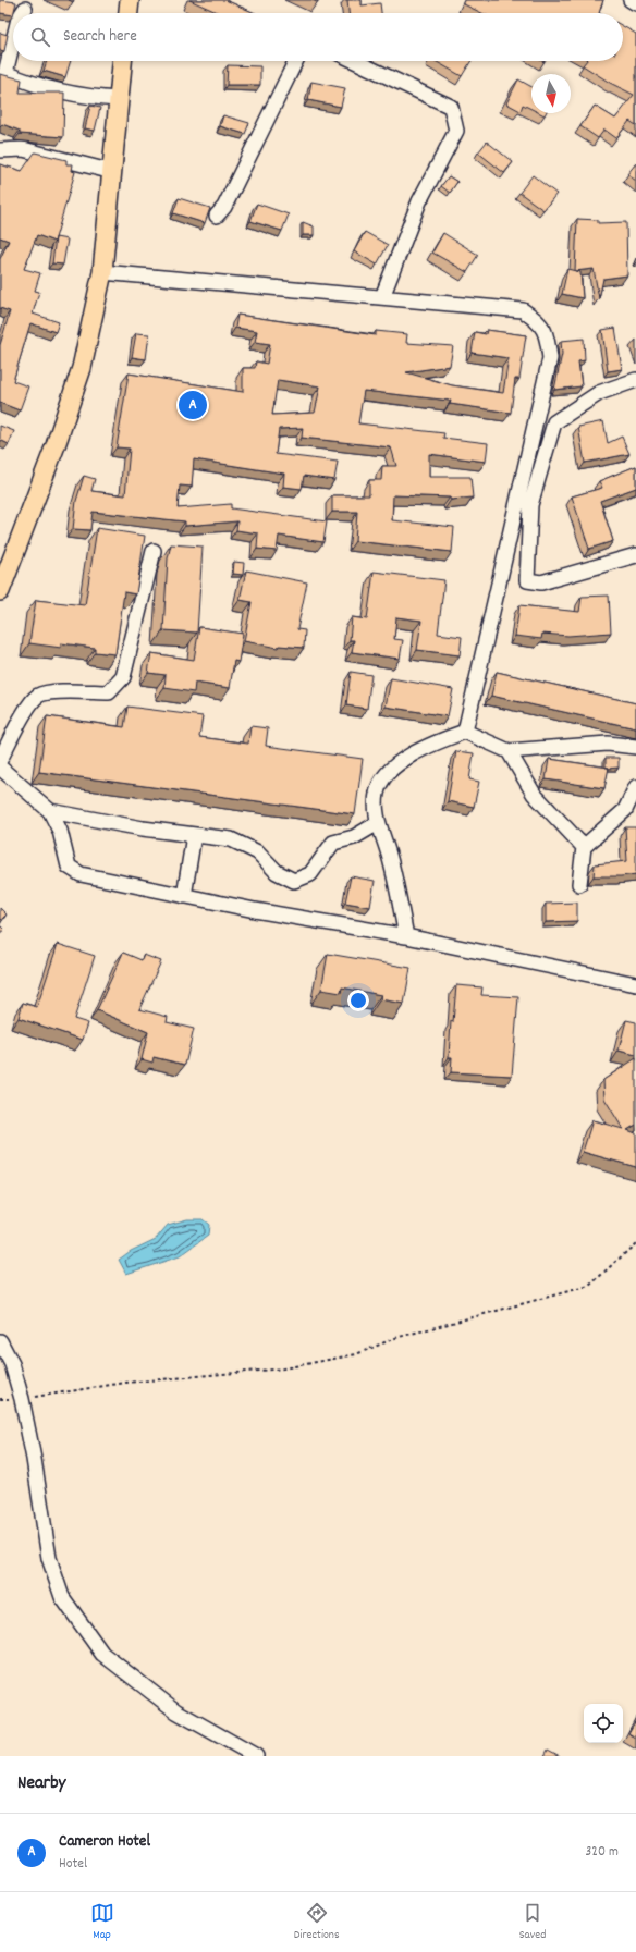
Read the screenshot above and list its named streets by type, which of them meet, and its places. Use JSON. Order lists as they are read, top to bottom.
{
  "north": "bottom",
  "page": {
    "search": "Search here",
    "pins": "A",
    "heading": "Nearby",
    "list": [
      {
        "mark": "A",
        "name": "Cameron Hotel",
        "note": "Hotel",
        "value": "320 m"
      }
    ],
    "nav": ["Map", "Directions", "Saved"]
  }
}
